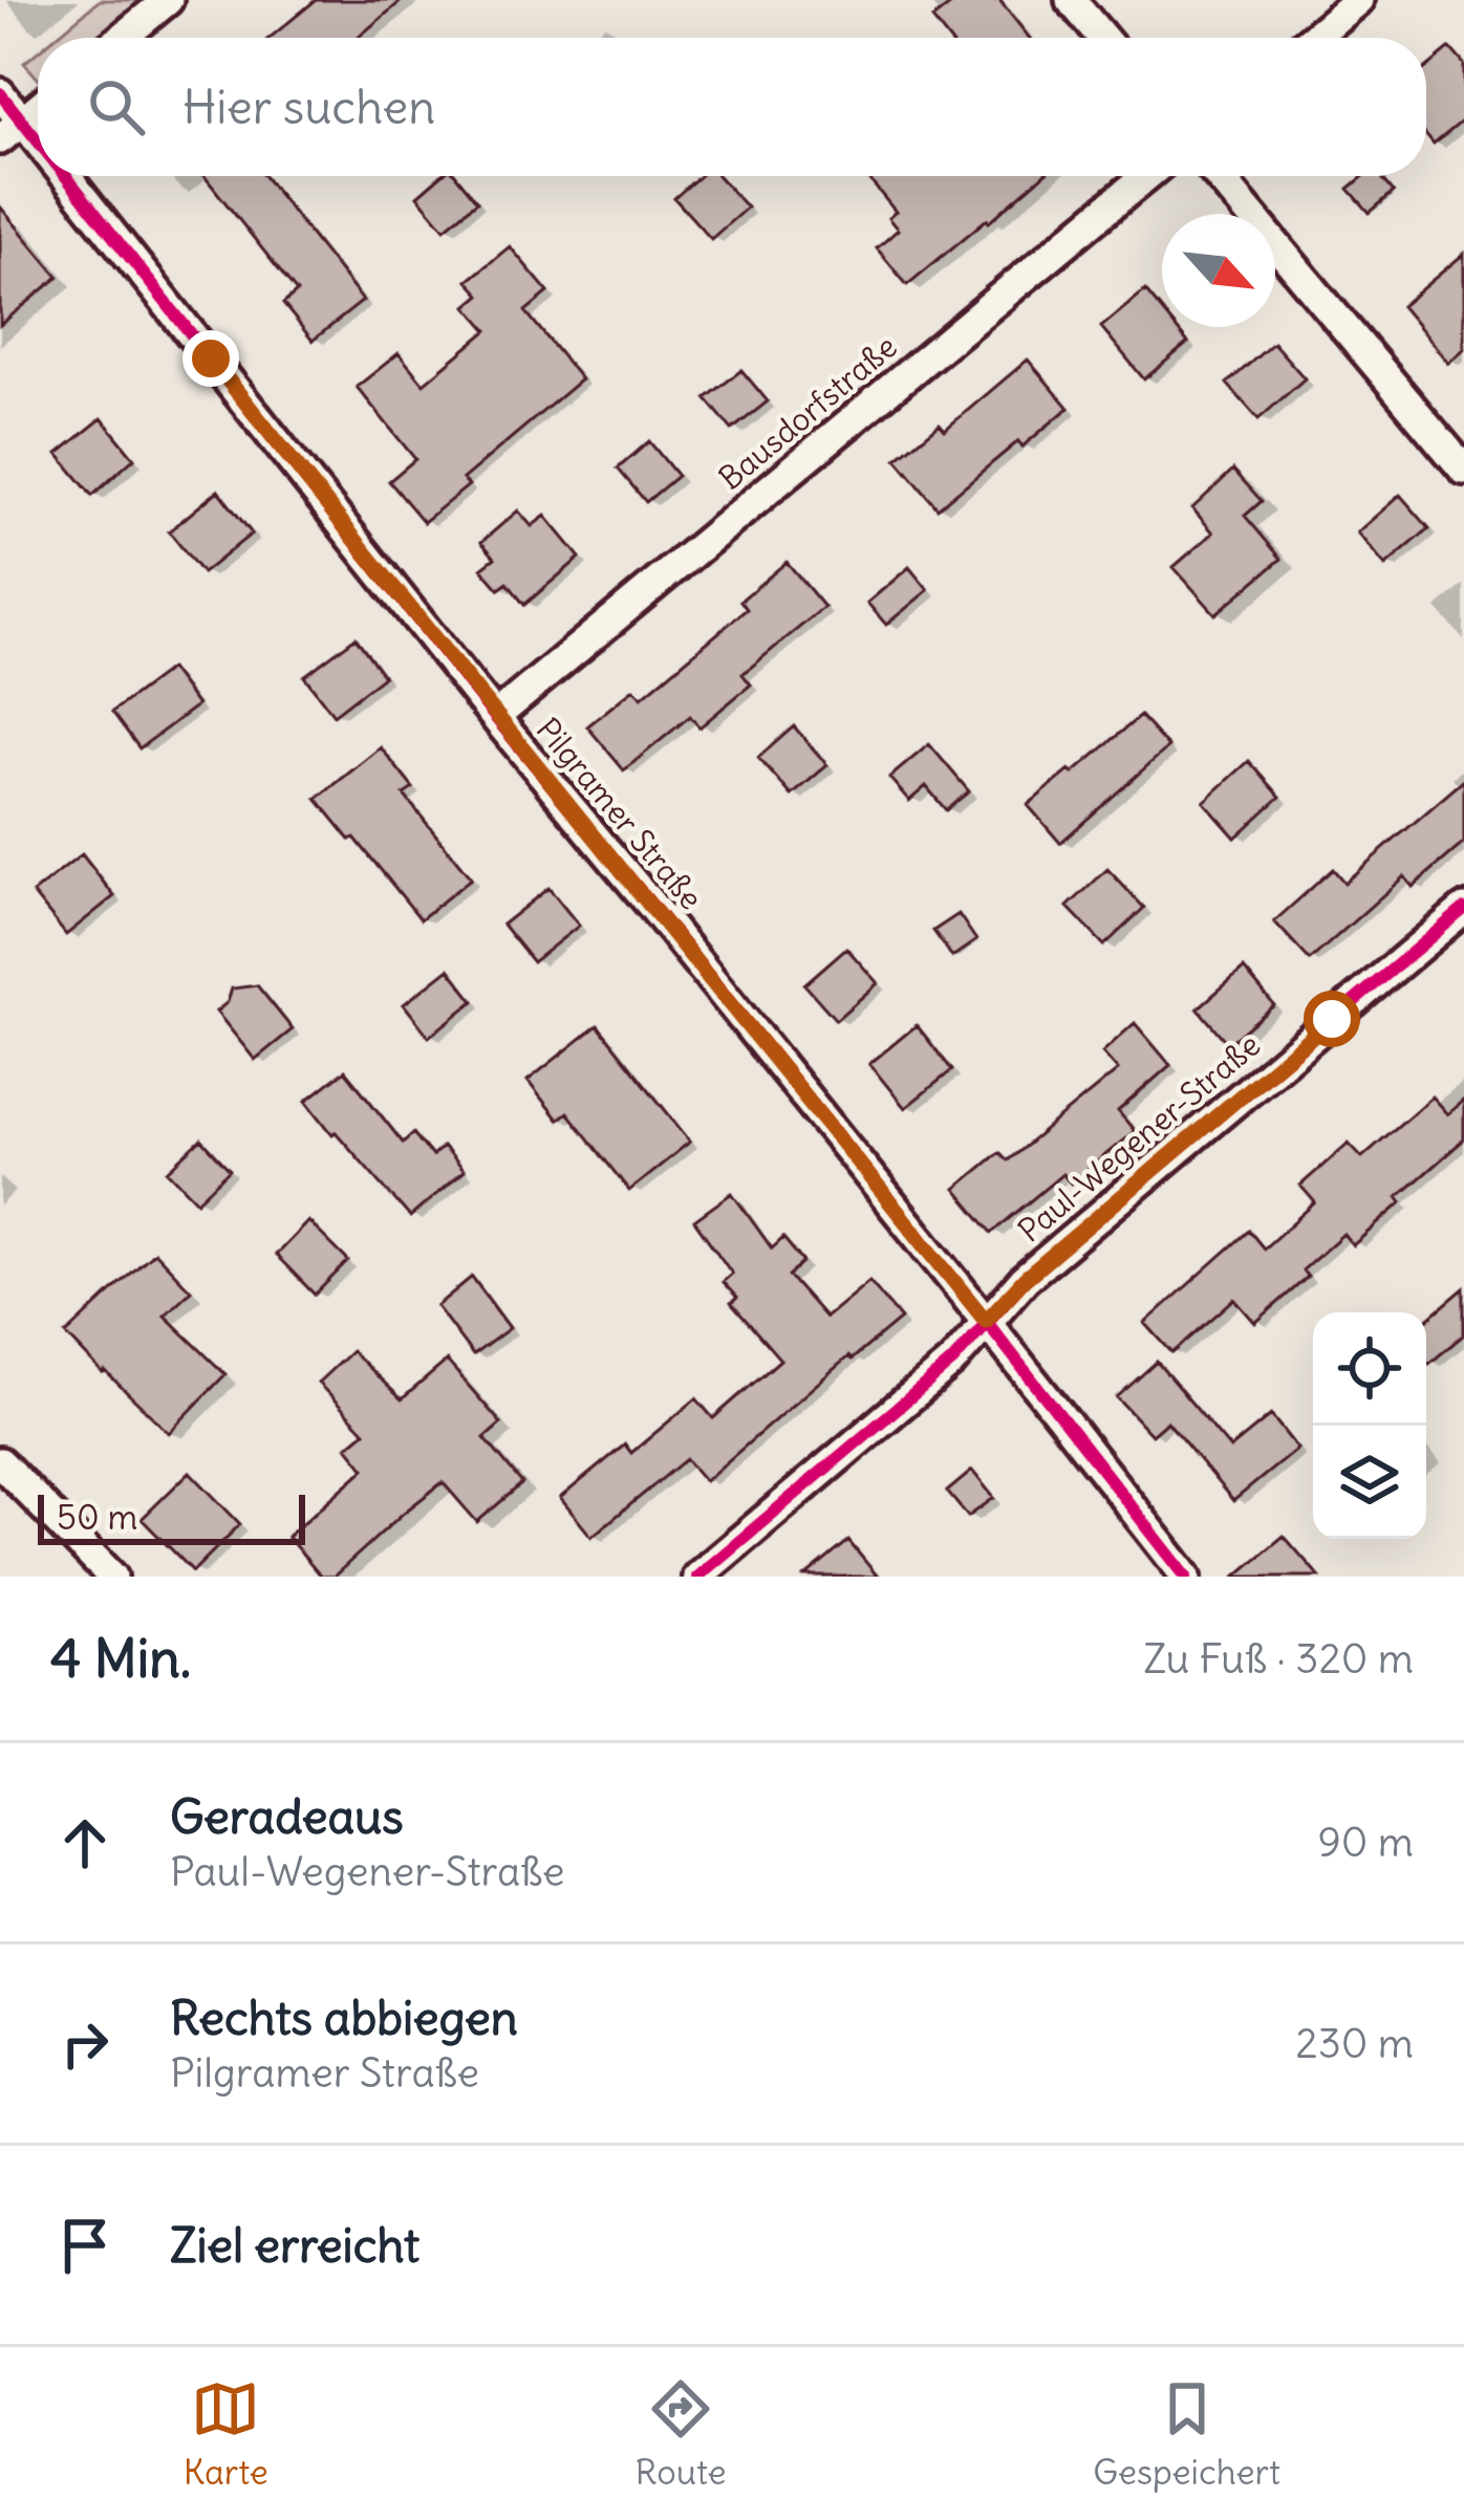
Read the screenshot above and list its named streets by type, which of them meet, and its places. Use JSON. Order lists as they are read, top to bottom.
{
  "streets": {
    "street": ["Bausdorfstraße", "Pilgramer Straße", "Paul-Wegener-Straße"]
  },
  "crossings": [
    ["Bausdorfstraße", "Pilgramer Straße"],
    ["Pilgramer Straße", "Paul-Wegener-Straße"]
  ],
  "scale_bar": "50 m",
  "north": "bottom right",
  "page": {
    "search": "Hier suchen",
    "scale": "50 m",
    "heading": ["4 Min.", "Zu Fuß · 320 m"],
    "list": [
      ["Geradeaus", "Paul-Wegener-Straße", "90 m"],
      ["Rechts abbiegen", "Pilgramer Straße", "230 m"],
      "Ziel erreicht"
    ],
    "nav": ["Karte", "Route", "Gespeichert"]
  }
}
